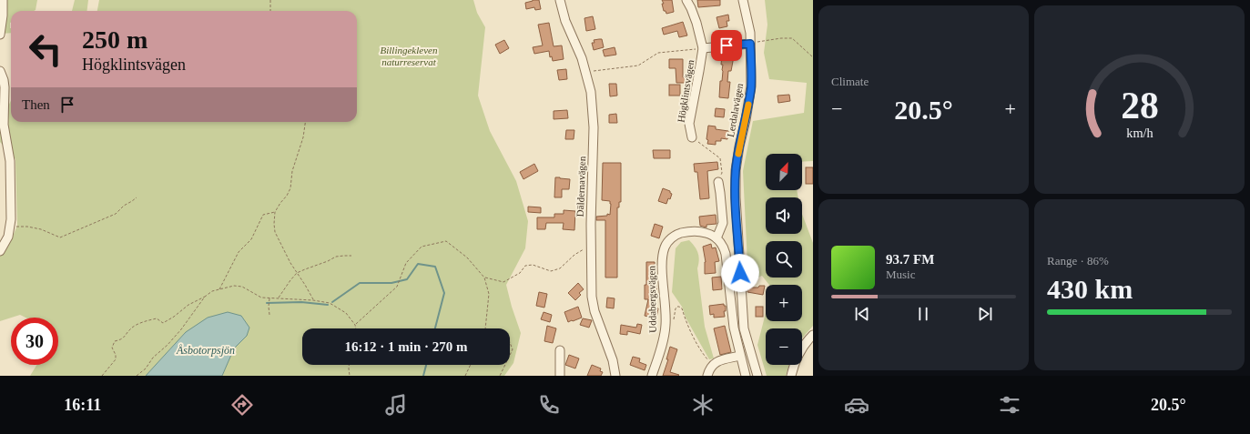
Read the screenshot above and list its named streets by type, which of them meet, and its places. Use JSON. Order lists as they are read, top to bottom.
{
  "streets": {
    "street": [
      "Högklintsvägen",
      "Lerdalavägen",
      "Däldernavägen",
      "Uddabergsvägen"
    ]
  },
  "crossings": [
    ["Högklintsvägen", "Lerdalavägen"]
  ],
  "water": ["Åsbotorpsjön"],
  "parks": ["Billingekleven naturreservat"],
  "north": "top right",
  "page": {
    "tile": [
      "Climate",
      ["Range · 86%", "430 km"]
    ],
    "turn": ["250 m", "Högklintsvägen"],
    "then": "Then",
    "heat": ["−", "20.5°", "+"],
    "map_buttons": ["+", "−"],
    "song": ["93.7 FM", "Music"],
    "limit": "30",
    "trip": "16:12 · 1 min · 270 m",
    "tabs": ["16:11", "20.5°"],
    "gauge": ["28", "km/h"]
  }
}
